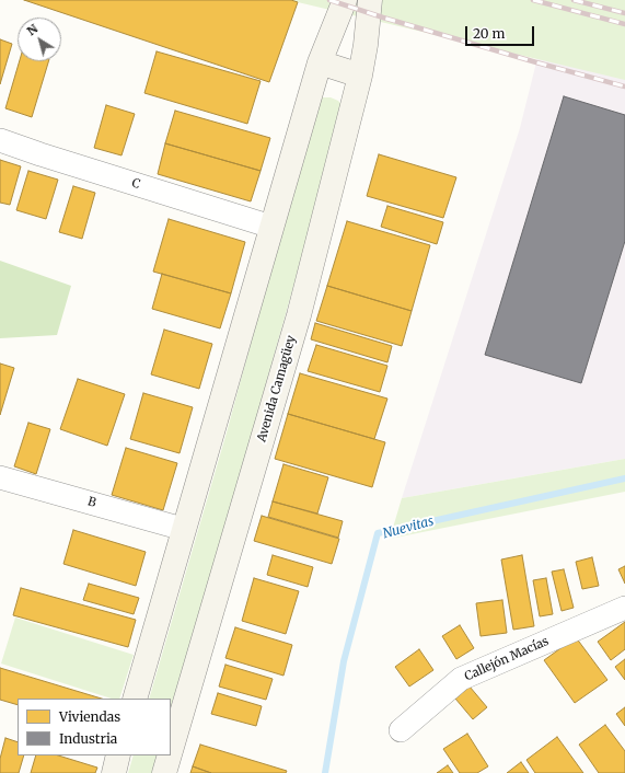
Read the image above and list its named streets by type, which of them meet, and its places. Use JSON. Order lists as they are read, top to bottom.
{
  "streets": {
    "main road": ["Avenida Camagüey"],
    "street": ["C", "B", "Callejón Macías"]
  },
  "water": ["Nuevitas"],
  "legend": ["Viviendas", "Industria"],
  "scale_bar": "20 m",
  "north": "top left"
}
